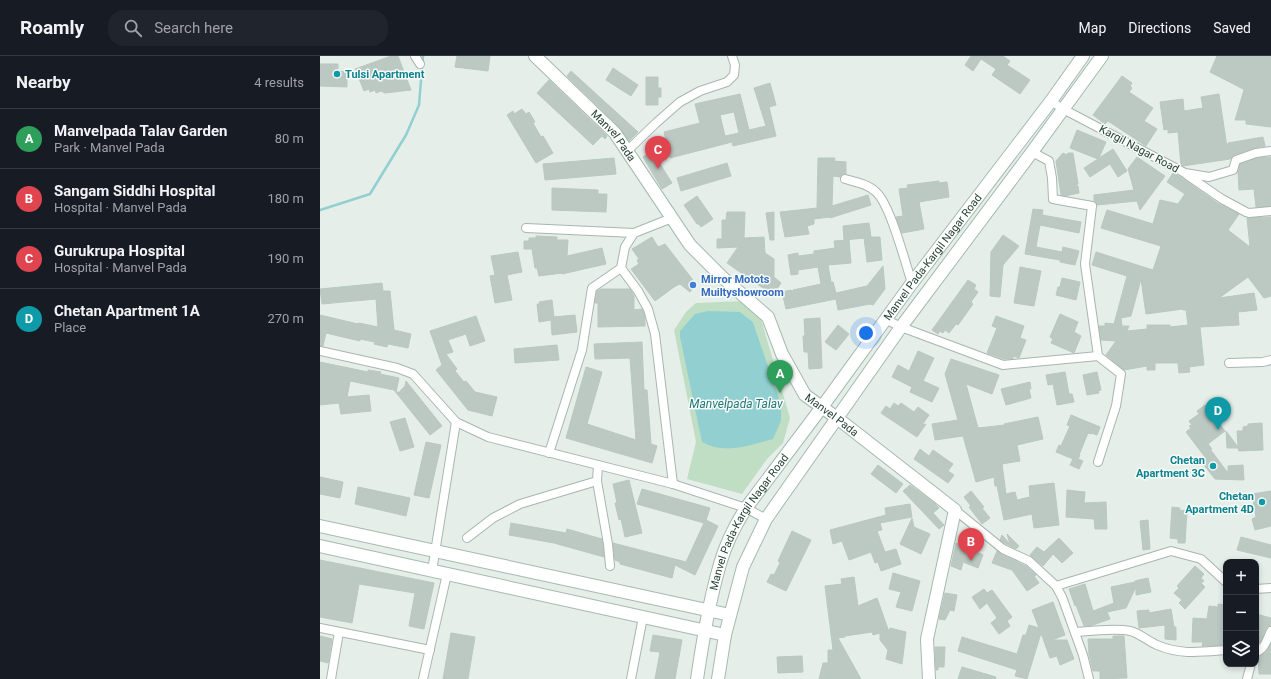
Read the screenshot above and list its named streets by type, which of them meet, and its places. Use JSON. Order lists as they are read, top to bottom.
{
  "streets": {
    "street": ["Manvel Pada", "Kargil Nagar Road", "Manvel Pada-Kargil Nagar Road"]
  },
  "crossings": [
    ["Manvel Pada", "Manvel Pada-Kargil Nagar Road"],
    ["Kargil Nagar Road", "Manvel Pada-Kargil Nagar Road"]
  ],
  "water": ["Manvelpada Talav"],
  "places": [
    "Tulsi Apartment",
    "Mirror Motots Muiltyshowroom",
    "Chetan Apartment 3C",
    "Chetan Apartment 4D"
  ],
  "page": {
    "header": "Roamly",
    "search": "Search here",
    "nav": ["Map", "Directions", "Saved"],
    "heading": ["Nearby", "4 results"],
    "list": [
      {
        "mark": "A",
        "name": "Manvelpada Talav Garden",
        "note": "Park · Manvel Pada",
        "value": "80 m"
      },
      {
        "mark": "B",
        "name": "Sangam Siddhi Hospital",
        "note": "Hospital · Manvel Pada",
        "value": "180 m"
      },
      {
        "mark": "C",
        "name": "Gurukrupa Hospital",
        "note": "Hospital · Manvel Pada",
        "value": "190 m"
      },
      {
        "mark": "D",
        "name": "Chetan Apartment 1A",
        "note": "Place",
        "value": "270 m"
      }
    ],
    "pins": [
      "C",
      "A",
      "D",
      "B"
    ],
    "map_buttons": ["+", "−"]
  }
}
